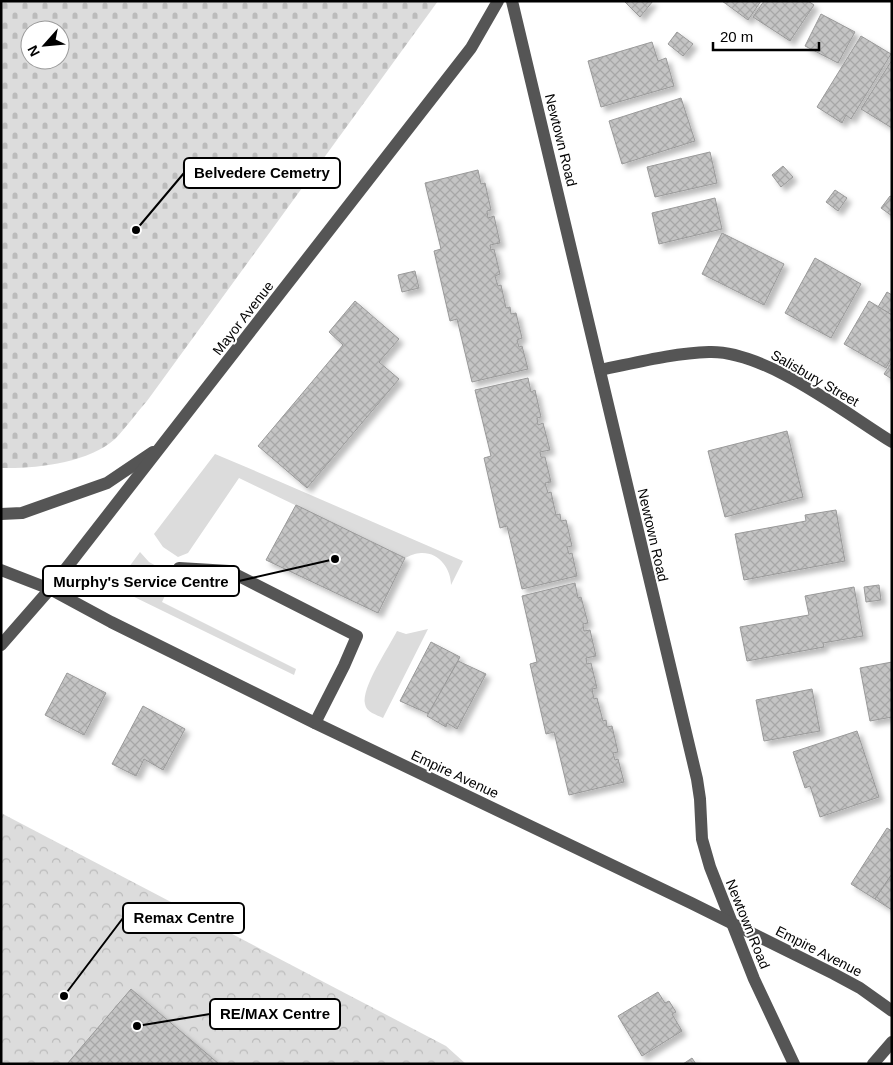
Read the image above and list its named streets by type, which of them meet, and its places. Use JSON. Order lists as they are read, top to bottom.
{
  "streets": {
    "street": [
      "Newtown Road",
      "Mayor Avenue",
      "Salisbury Street",
      "Empire Avenue"
    ]
  },
  "crossings": [
    ["Newtown Road", "Salisbury Street"],
    ["Newtown Road", "Empire Avenue"],
    ["Mayor Avenue", "Empire Avenue"]
  ],
  "places": [
    "Belvedere Cemetry",
    "Murphy's Service Centre",
    "Remax Centre",
    "RE/MAX Centre"
  ],
  "scale_bar": "20 m",
  "north": "bottom left"
}
